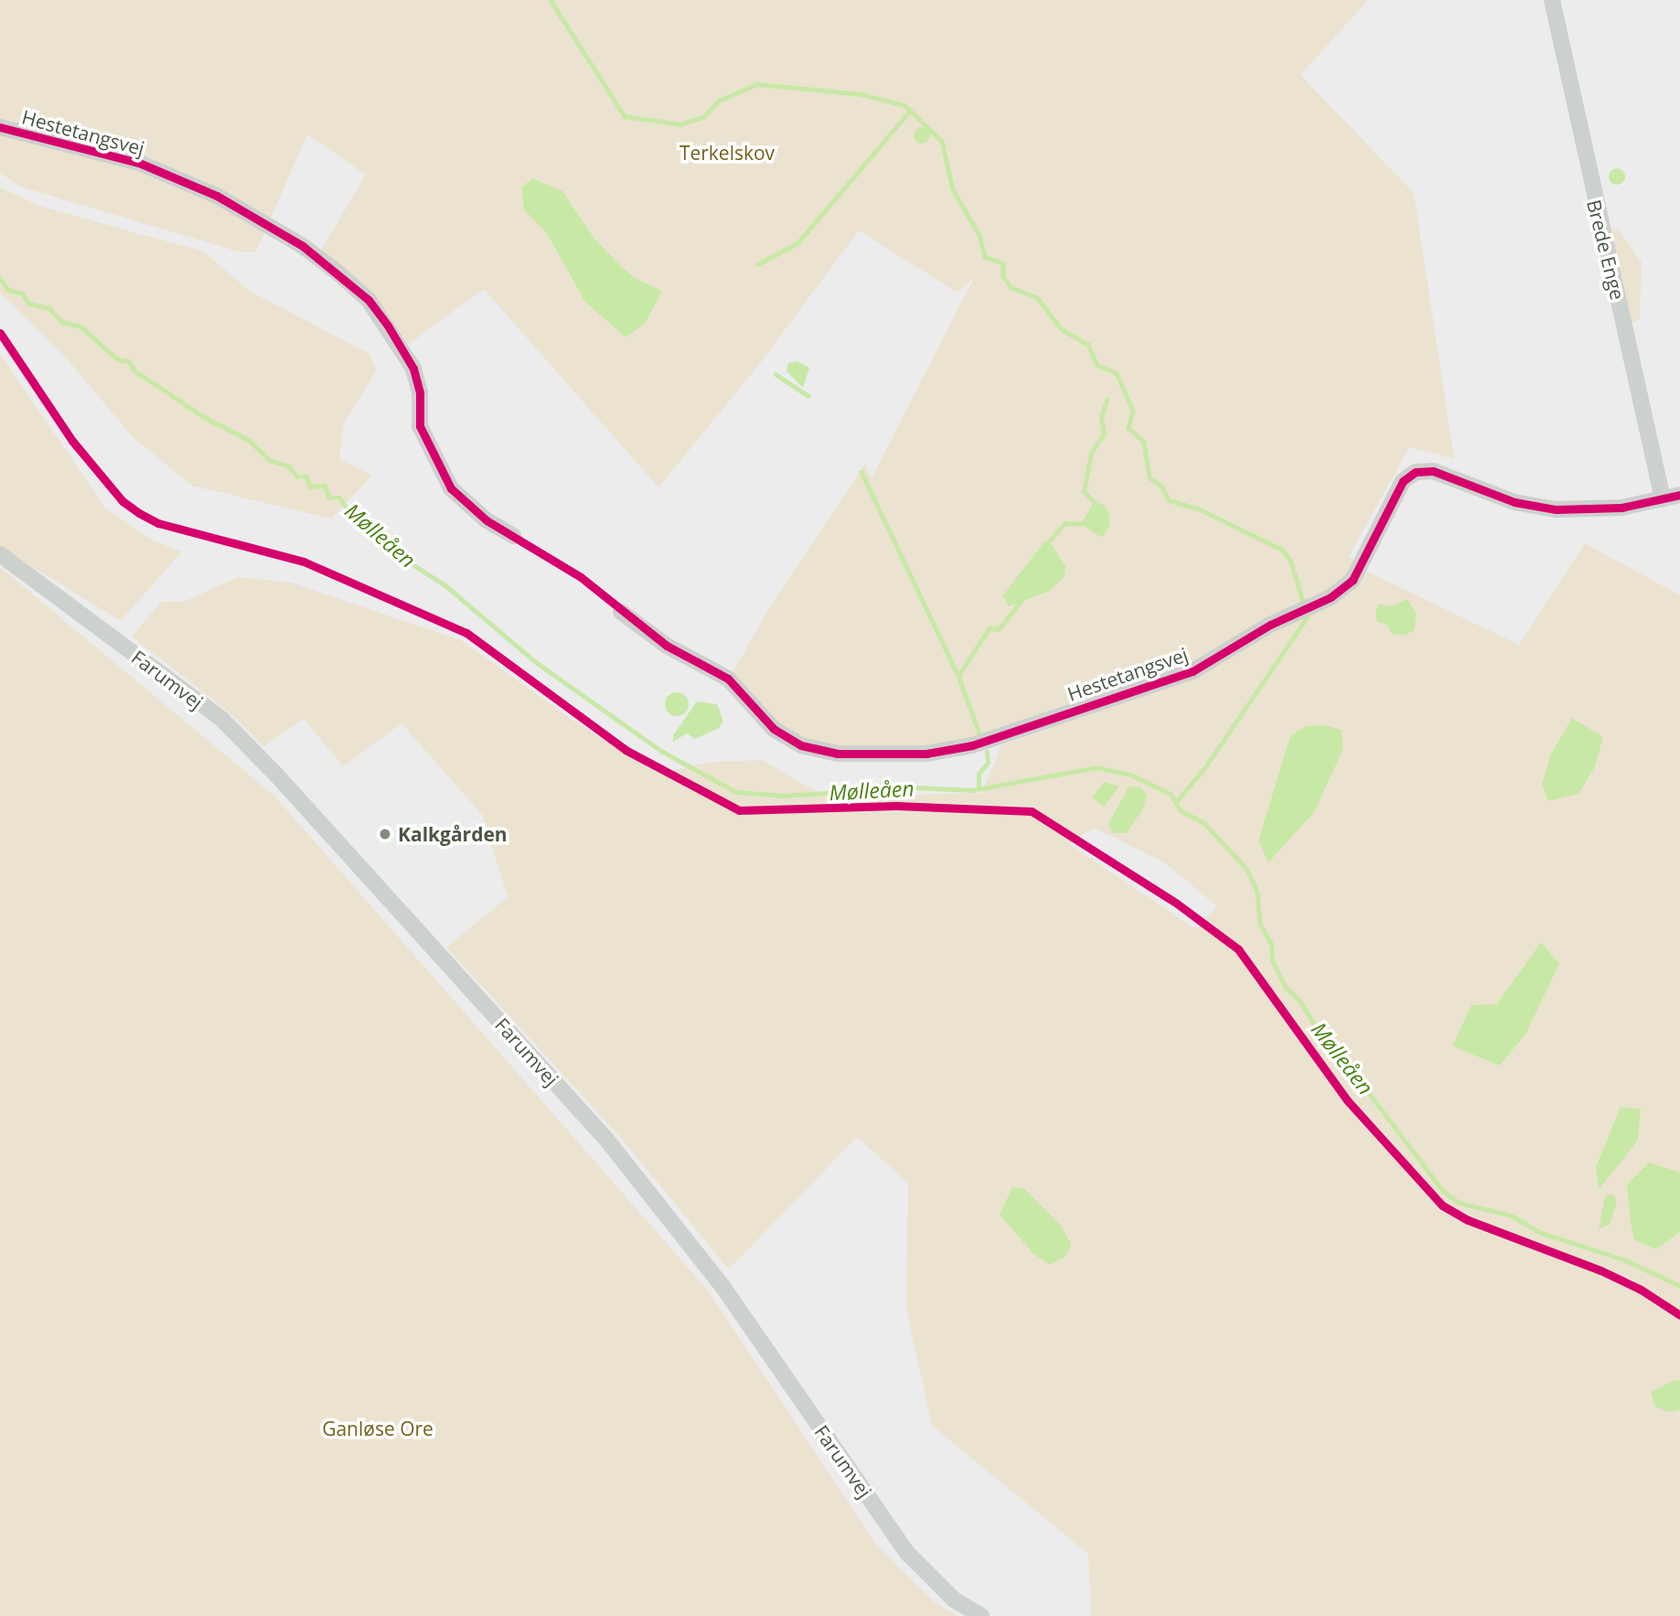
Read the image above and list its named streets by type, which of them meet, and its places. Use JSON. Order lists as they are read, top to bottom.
{
  "streets": {
    "street": ["Hestetangsvej", "Brede Enge", "Farumvej"]
  },
  "crossings": [
    ["Hestetangsvej", "Brede Enge"]
  ],
  "water": ["Mølleåen"],
  "parks": ["Terkelskov", "Ganløse Ore"],
  "places": ["Kalkgården"]
}
